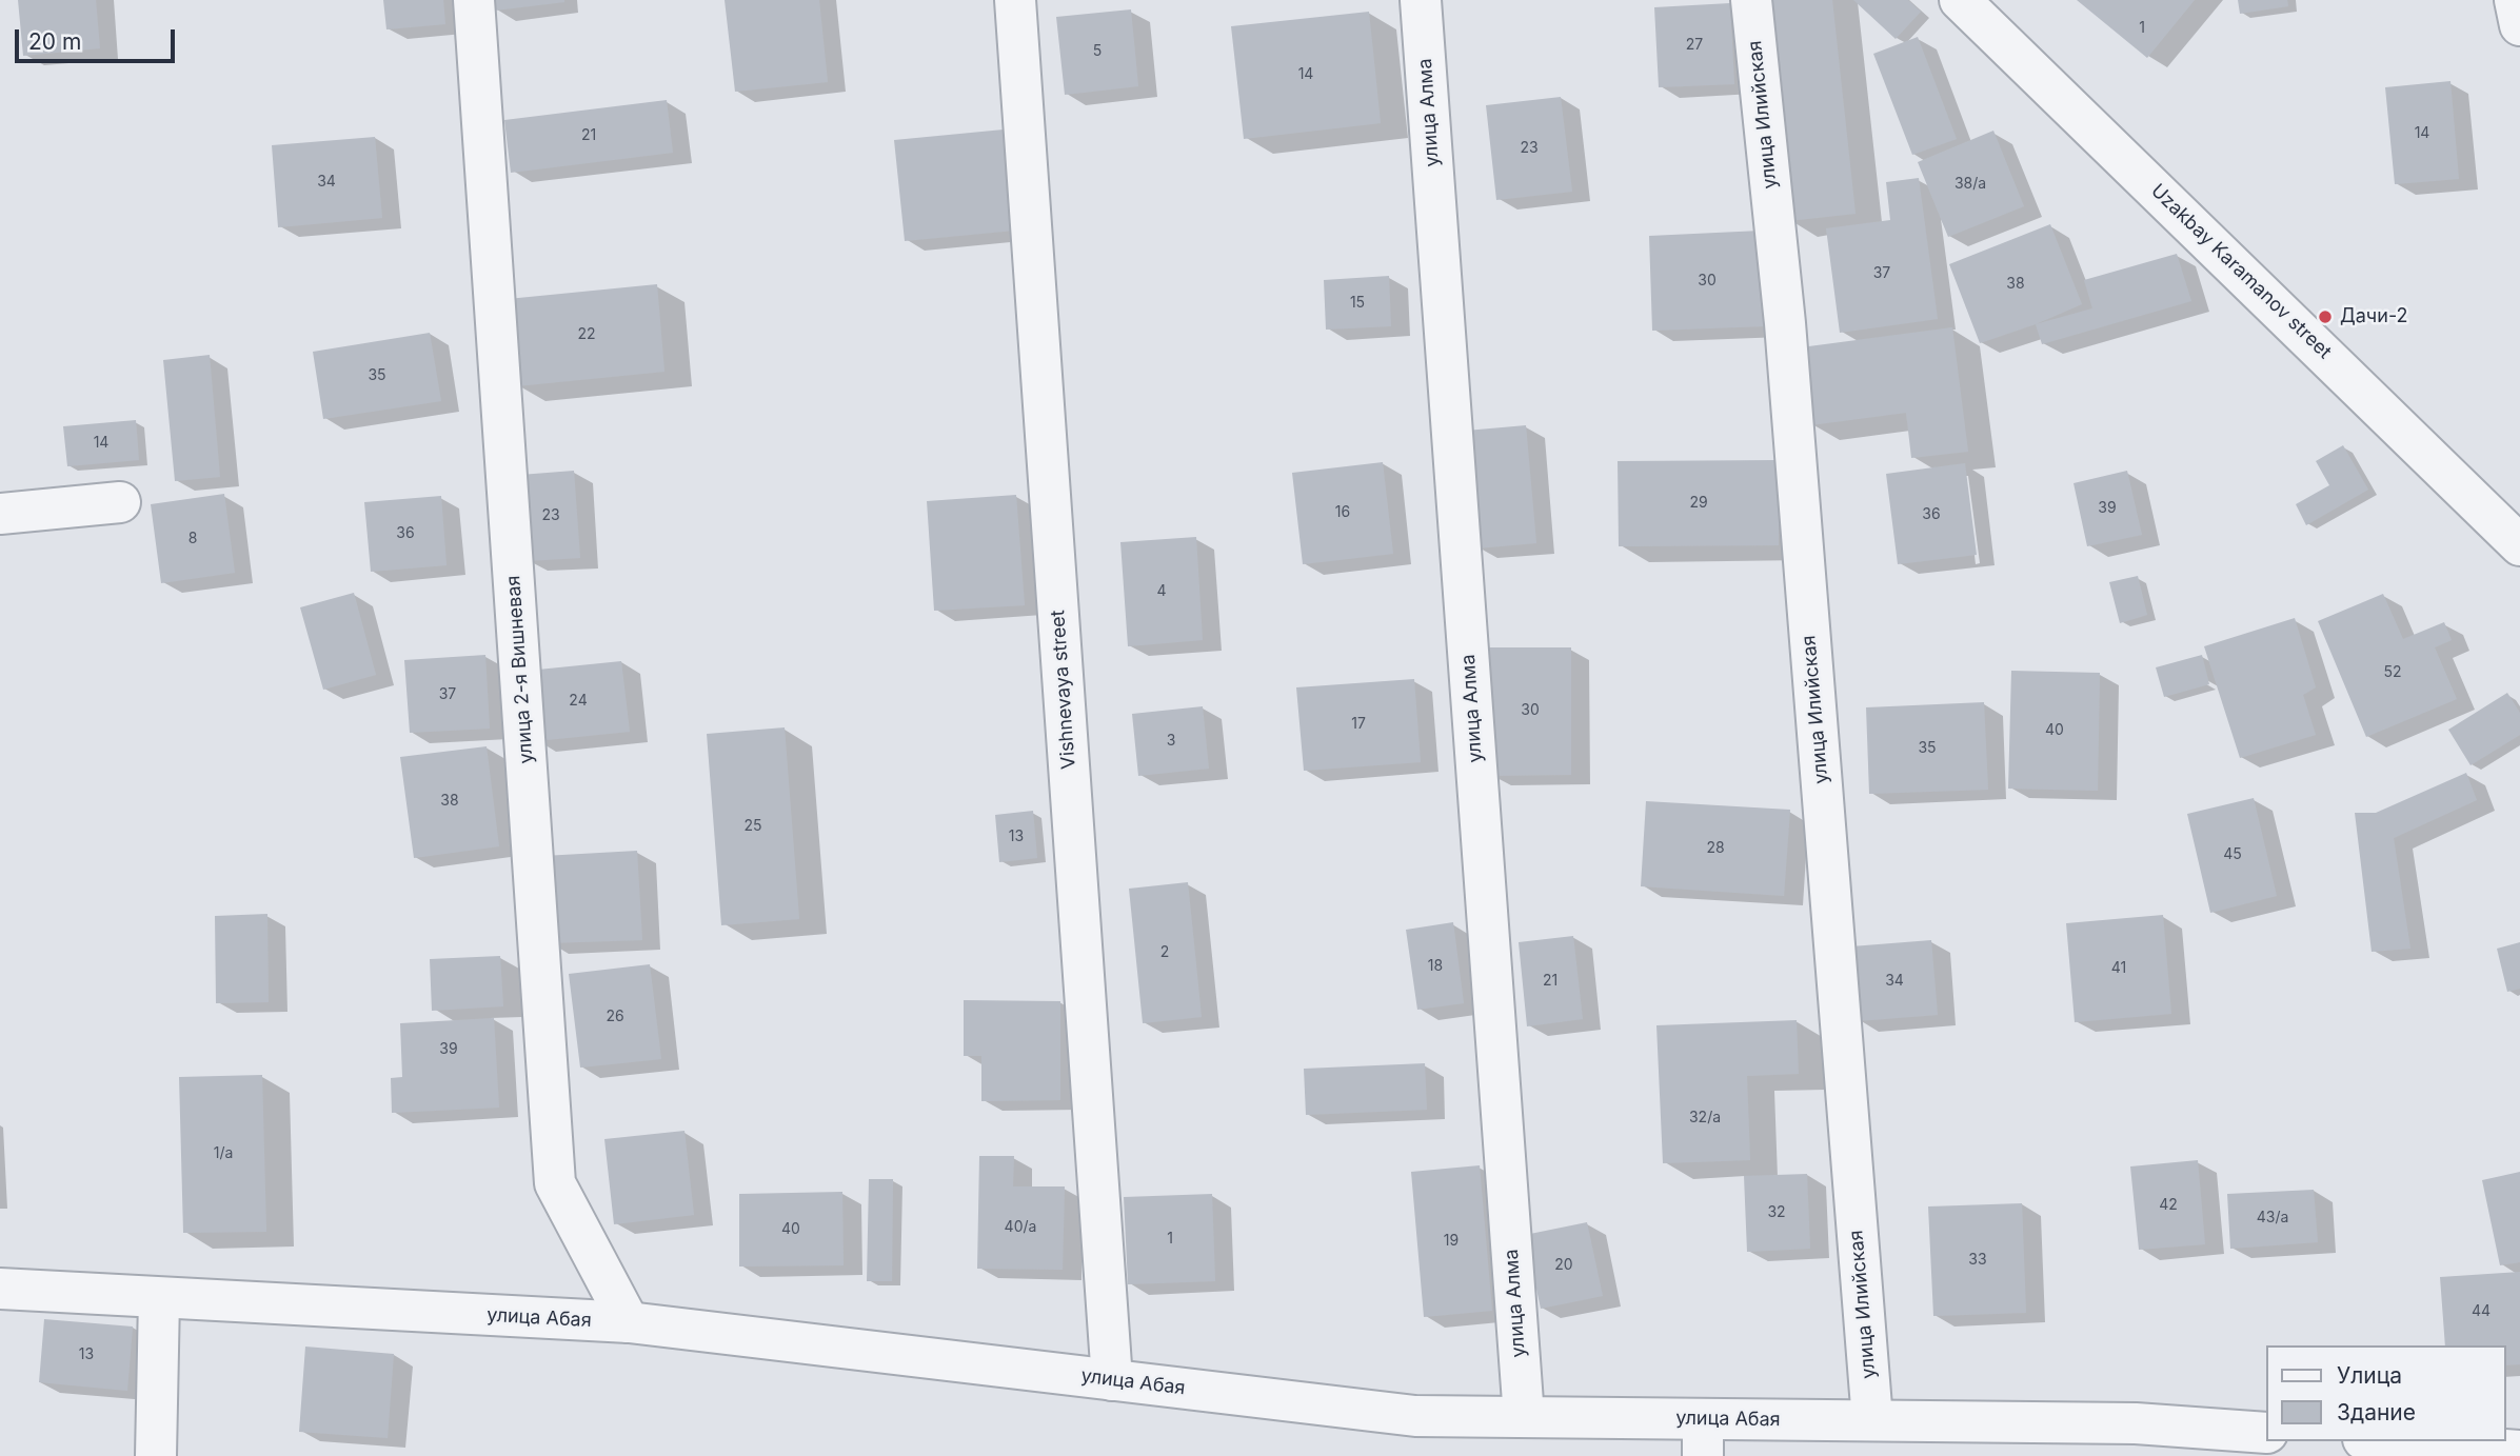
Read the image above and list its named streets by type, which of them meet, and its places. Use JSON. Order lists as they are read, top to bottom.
{
  "streets": {
    "street": [
      "улица Алма",
      "улица Илийская",
      "Uzakbay Karamanov street",
      "улица 2-я Вишневая",
      "Vishnevaya street",
      "улица Абая"
    ]
  },
  "crossings": [
    ["улица Алма", "улица Абая"],
    ["улица Илийская", "улица Абая"],
    ["улица 2-я Вишневая", "улица Абая"],
    ["Vishnevaya street", "улица Абая"]
  ],
  "places": ["Дачи-2"],
  "house_numbers": [
    "1",
    "27",
    "5",
    "14",
    "14",
    "21",
    "23",
    "34",
    "38/а",
    "37",
    "30",
    "38",
    "15",
    "22",
    "35",
    "14",
    "29",
    "39",
    "16",
    "36",
    "23",
    "36",
    "8",
    "4",
    "52",
    "37",
    "24",
    "30",
    "17",
    "40",
    "3",
    "35",
    "38",
    "25",
    "13",
    "28",
    "45",
    "2",
    "18",
    "41",
    "21",
    "34",
    "26",
    "39",
    "32/а",
    "1/а",
    "42",
    "32",
    "43/а",
    "40/а",
    "40",
    "1",
    "19",
    "33",
    "20",
    "44",
    "13"
  ],
  "legend": ["Улица", "Здание"],
  "scale_bar": "20 m"
}
